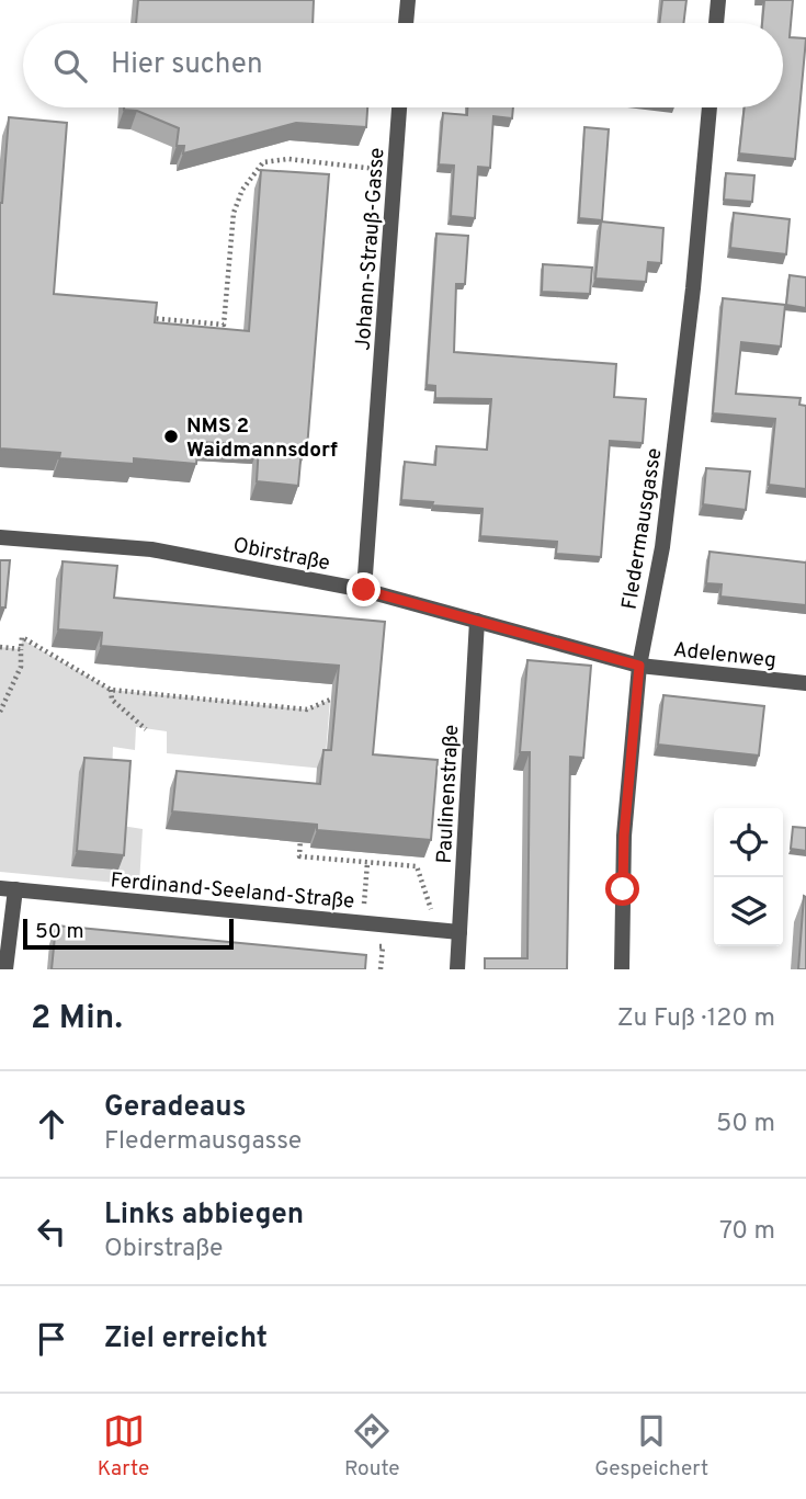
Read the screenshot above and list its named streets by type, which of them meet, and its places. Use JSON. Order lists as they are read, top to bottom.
{
  "streets": {
    "street": [
      "Johann-Strauß-Gasse",
      "Fledermausgasse",
      "Obirstraße",
      "Adelenweg",
      "Paulinenstraße",
      "Ferdinand-Seeland-Straße"
    ]
  },
  "crossings": [
    ["Johann-Strauß-Gasse", "Obirstraße"],
    ["Fledermausgasse", "Obirstraße"],
    ["Fledermausgasse", "Adelenweg"],
    ["Obirstraße", "Adelenweg"],
    ["Obirstraße", "Paulinenstraße"],
    ["Paulinenstraße", "Ferdinand-Seeland-Straße"]
  ],
  "places": ["NMS 2 Waidmannsdorf"],
  "scale_bar": "50 m",
  "page": {
    "search": "Hier suchen",
    "scale": "50 m",
    "heading": ["2 Min.", "Zu Fuß · 120 m"],
    "list": [
      ["Geradeaus", "Fledermausgasse", "50 m"],
      ["Links abbiegen", "Obirstraße", "70 m"],
      "Ziel erreicht"
    ],
    "nav": ["Karte", "Route", "Gespeichert"]
  }
}
